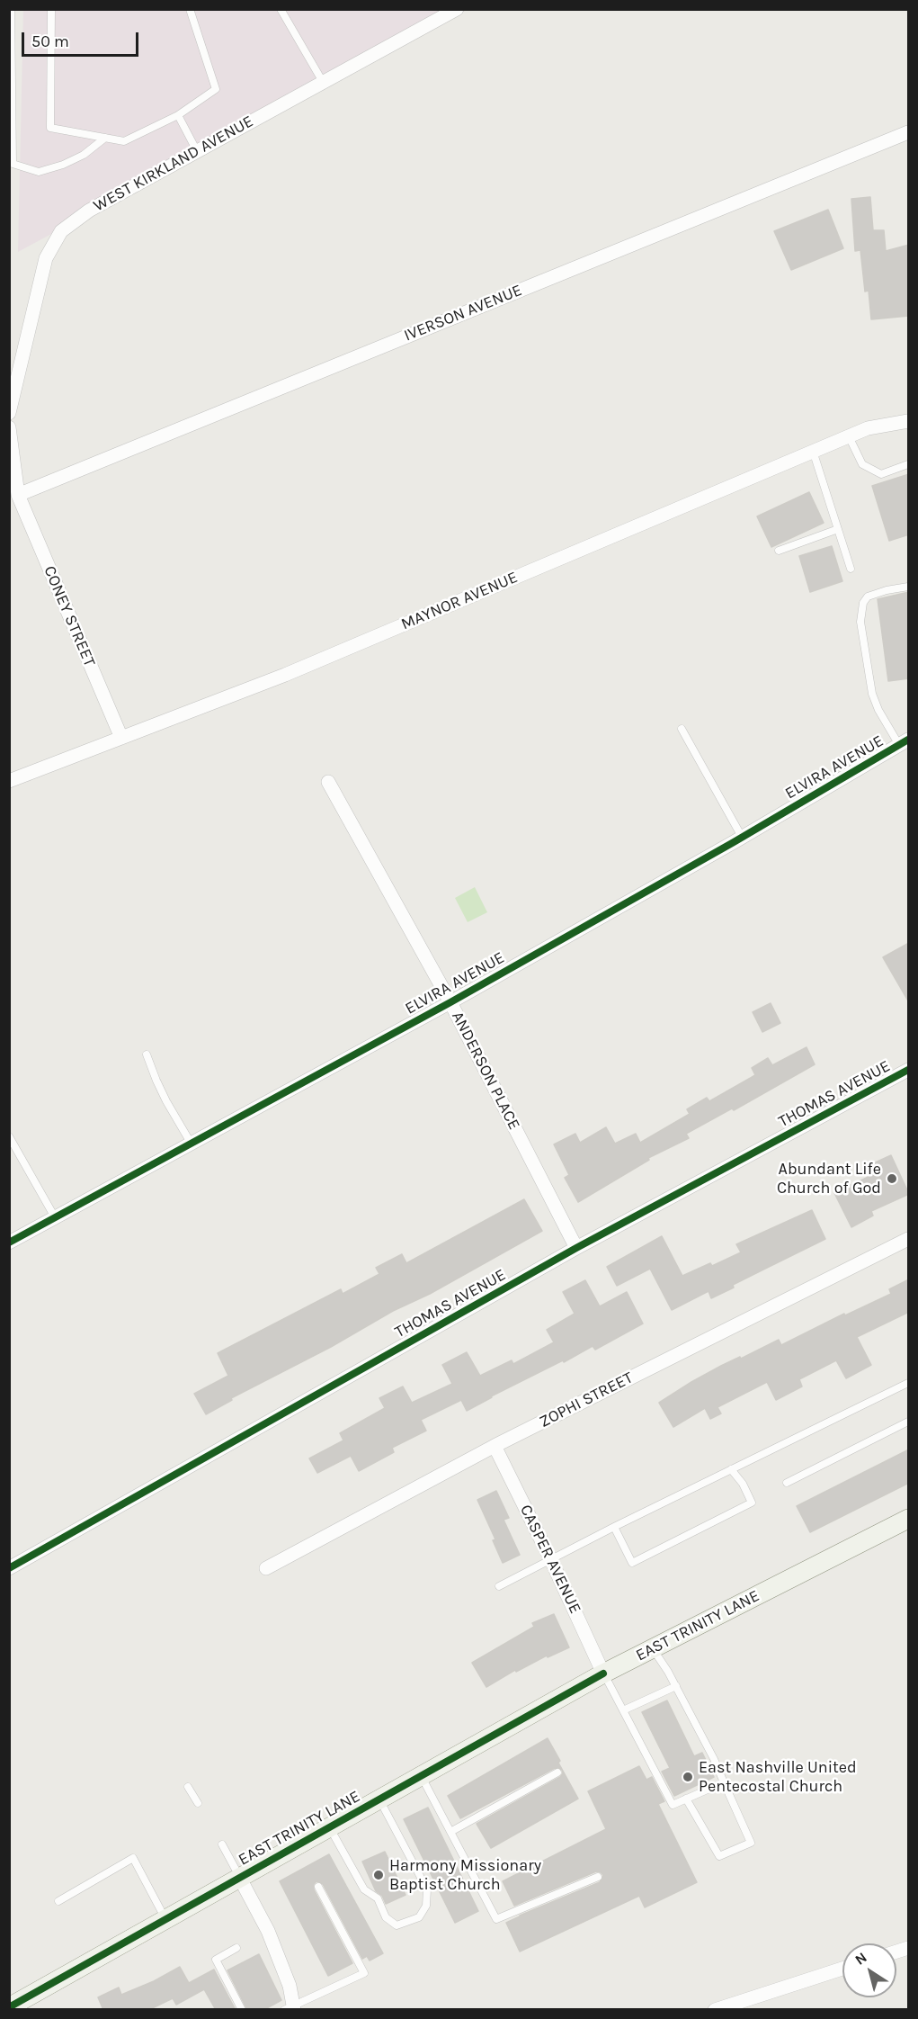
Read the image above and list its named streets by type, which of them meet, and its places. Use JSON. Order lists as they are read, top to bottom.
{
  "streets": {
    "main road": ["EAST TRINITY LANE"],
    "street": [
      "WEST KIRKLAND AVENUE",
      "IVERSON AVENUE",
      "MAYNOR AVENUE",
      "CONEY STREET",
      "ELVIRA AVENUE",
      "ANDERSON PLACE",
      "THOMAS AVENUE",
      "ZOPHI STREET",
      "CASPER AVENUE"
    ]
  },
  "crossings": [
    ["IVERSON AVENUE", "CONEY STREET"],
    ["MAYNOR AVENUE", "CONEY STREET"],
    ["ELVIRA AVENUE", "ANDERSON PLACE"],
    ["ANDERSON PLACE", "THOMAS AVENUE"],
    ["ZOPHI STREET", "CASPER AVENUE"],
    ["CASPER AVENUE", "EAST TRINITY LANE"]
  ],
  "places": ["Abundant Life Church of God", "East Nashville United Pentecostal Church", "Harmony Missionary Baptist Church"],
  "scale_bar": "50 m",
  "north": "top left"
}
